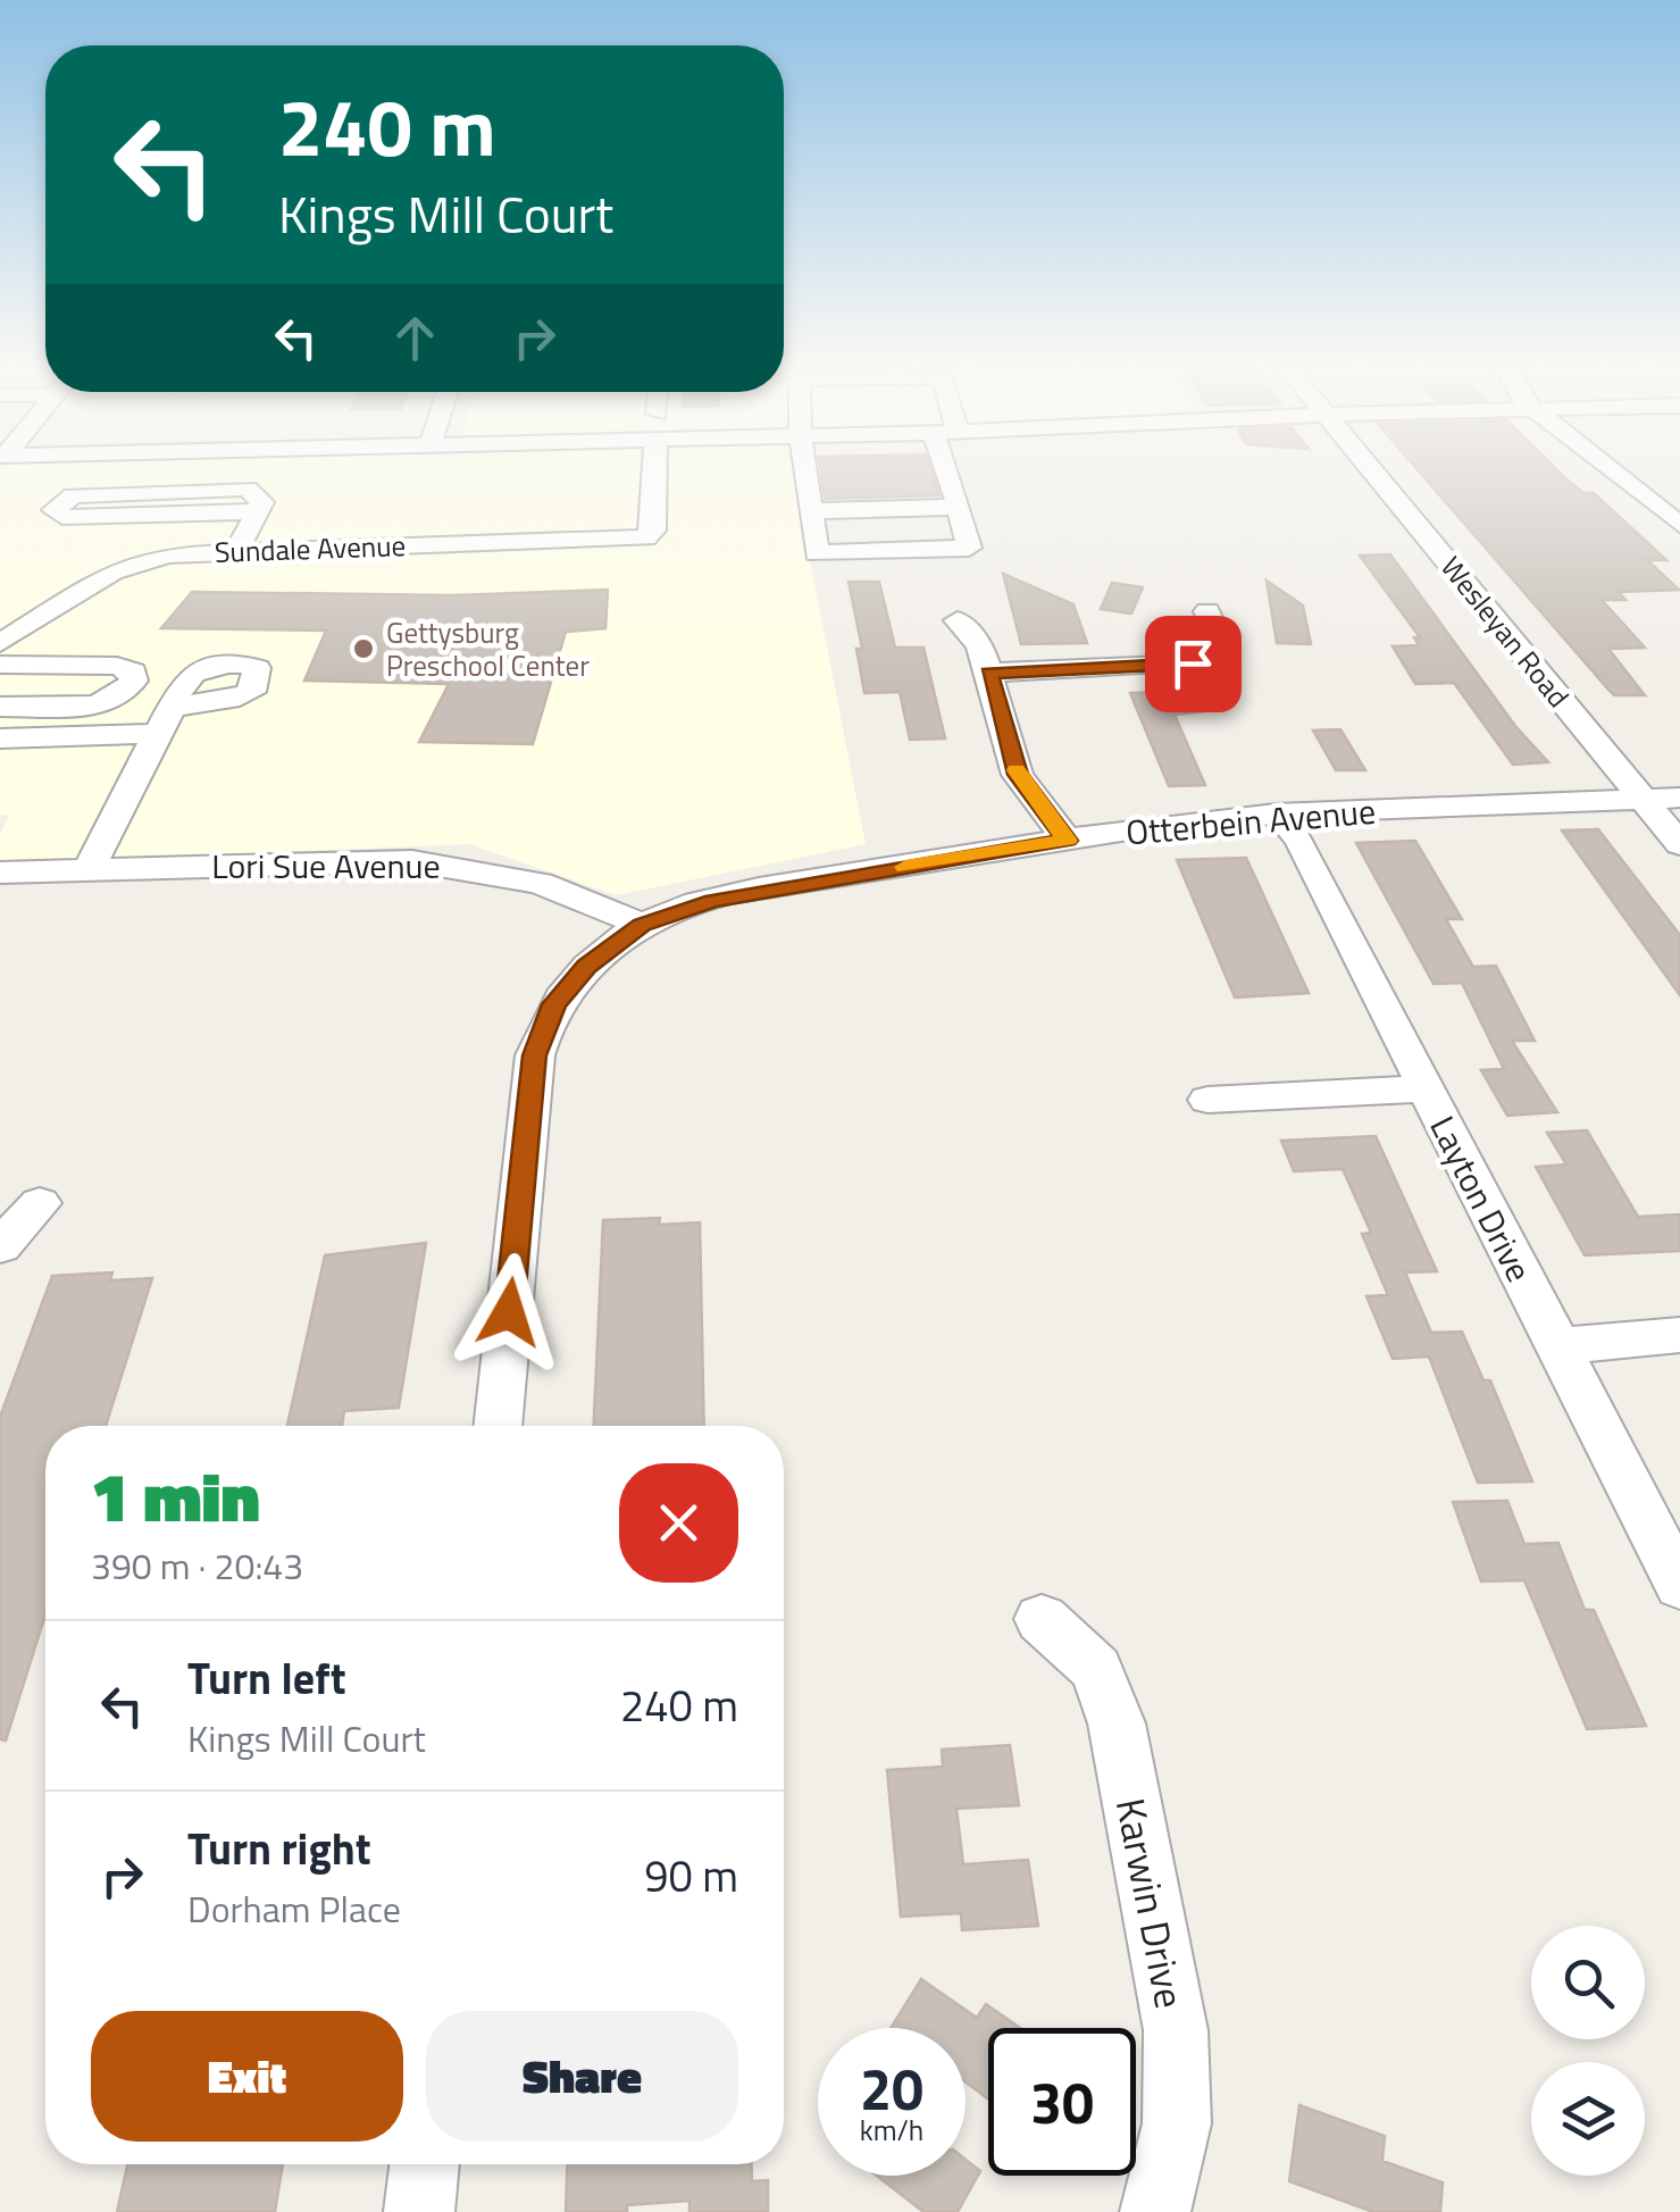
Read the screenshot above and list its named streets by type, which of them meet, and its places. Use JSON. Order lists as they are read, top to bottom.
{
  "streets": {
    "street": [
      "Sundale Avenue",
      "Wesleyan Road",
      "Otterbein Avenue",
      "Lori Sue Avenue",
      "Layton Drive",
      "Karwin Drive"
    ]
  },
  "crossings": [
    ["Wesleyan Road", "Otterbein Avenue"],
    ["Otterbein Avenue", "Lori Sue Avenue"],
    ["Otterbein Avenue", "Layton Drive"]
  ],
  "places": ["Gettysburg Preschool Center"],
  "page": {
    "turn": ["240 m", "Kings Mill Court"],
    "heading": ["1 min", "390 m · 20:43"],
    "list": [
      {
        "name": "Turn left",
        "note": "Kings Mill Court",
        "value": "240 m"
      },
      {
        "name": "Turn right",
        "note": "Dorham Place",
        "value": "90 m"
      }
    ],
    "buttons": ["Exit", "Share"],
    "speed": "20 km/h",
    "limit": "30"
  }
}
